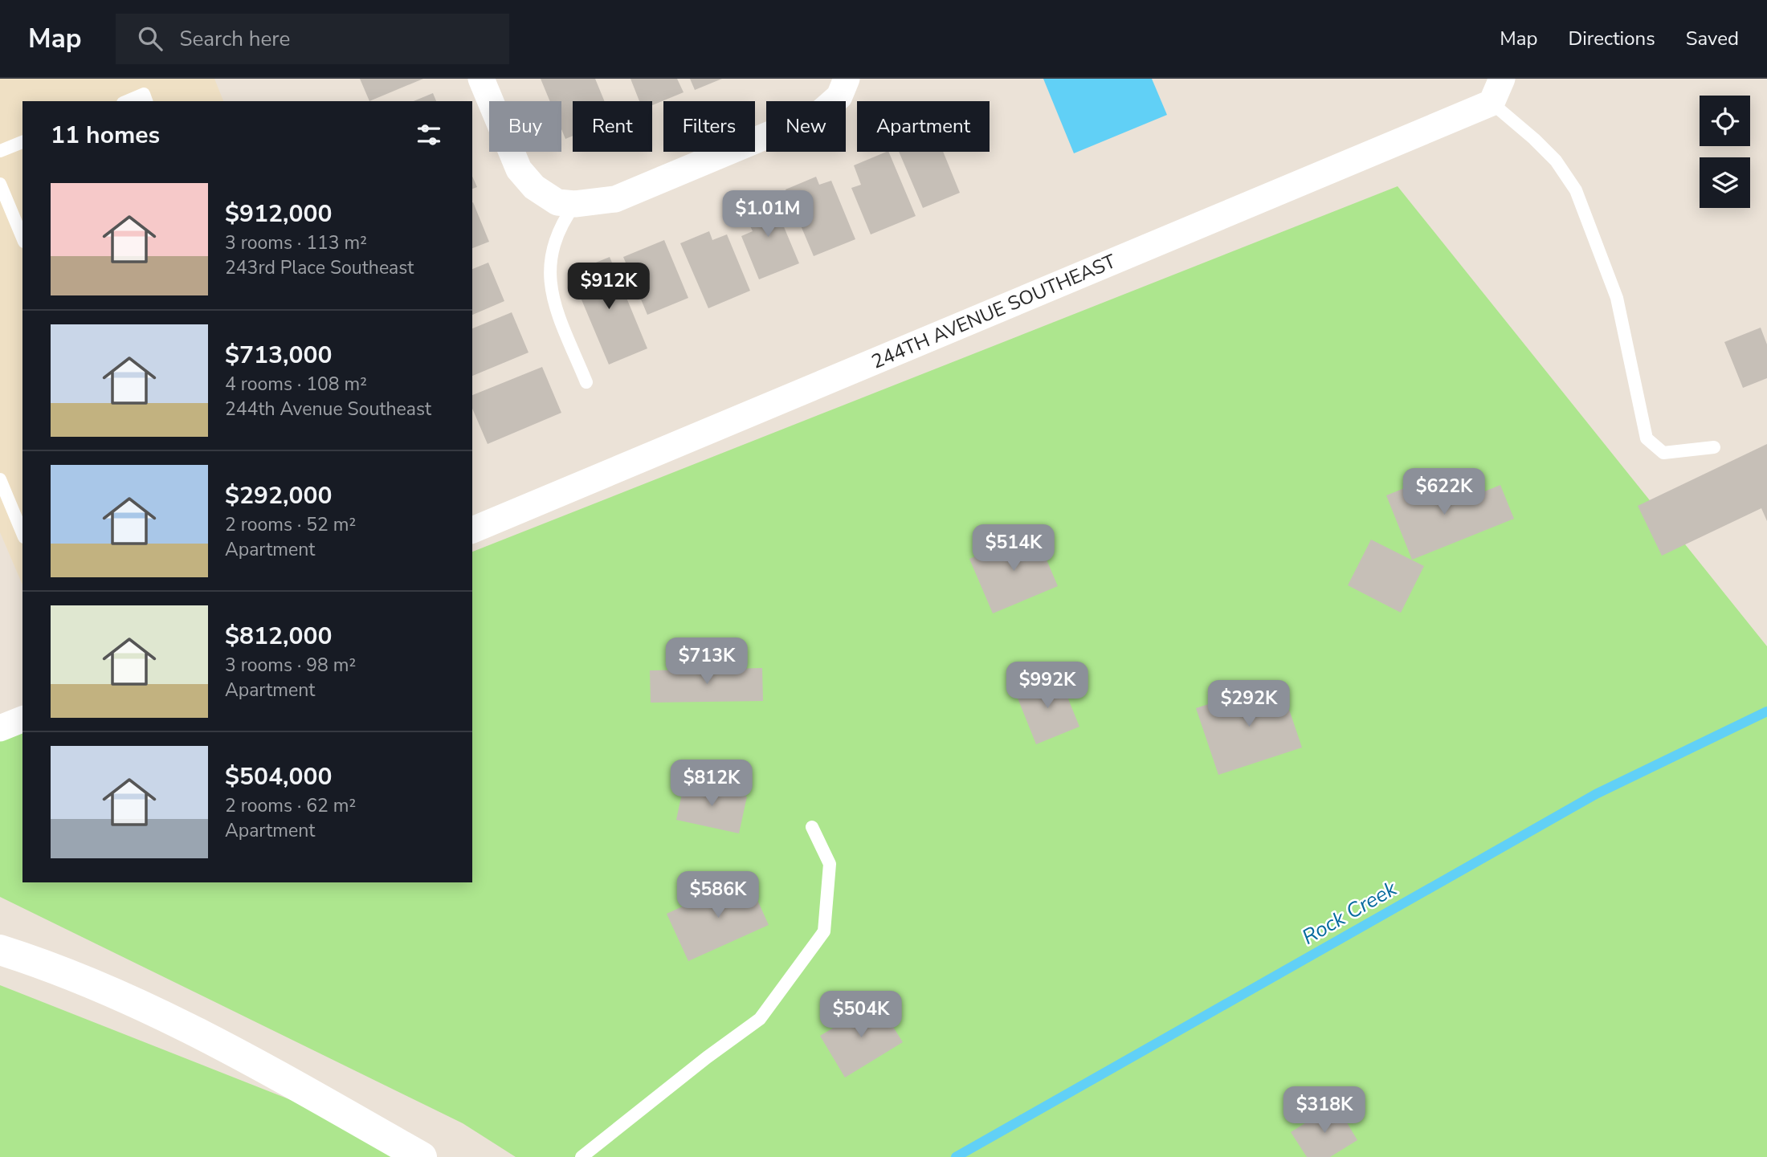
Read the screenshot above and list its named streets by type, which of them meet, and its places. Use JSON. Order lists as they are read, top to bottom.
{
  "streets": {
    "street": ["244TH AVENUE SOUTHEAST"]
  },
  "water": ["Rock Creek"],
  "page": {
    "header": "Map",
    "search": "Search here",
    "nav": ["Map", "Directions", "Saved"],
    "chip": [
      "Buy",
      "Rent",
      "Filters",
      "New",
      "Apartment"
    ],
    "heading": "11 homes",
    "list": [
      {
        "name": "$912,000",
        "note": "3 rooms · 113 m² · 243rd Place Southeast"
      },
      {
        "name": "$713,000",
        "note": "4 rooms · 108 m² · 244th Avenue Southeast"
      },
      {
        "name": "$292,000",
        "note": "2 rooms · 52 m² · Apartment"
      },
      {
        "name": "$812,000",
        "note": "3 rooms · 98 m² · Apartment"
      },
      {
        "name": "$504,000",
        "note": "2 rooms · 62 m² · Apartment"
      }
    ],
    "price": [
      "$1.01M",
      "$912K",
      "$622K",
      "$514K",
      "$713K",
      "$992K",
      "$292K",
      "$812K",
      "$586K",
      "$504K",
      "$318K"
    ]
  }
}
